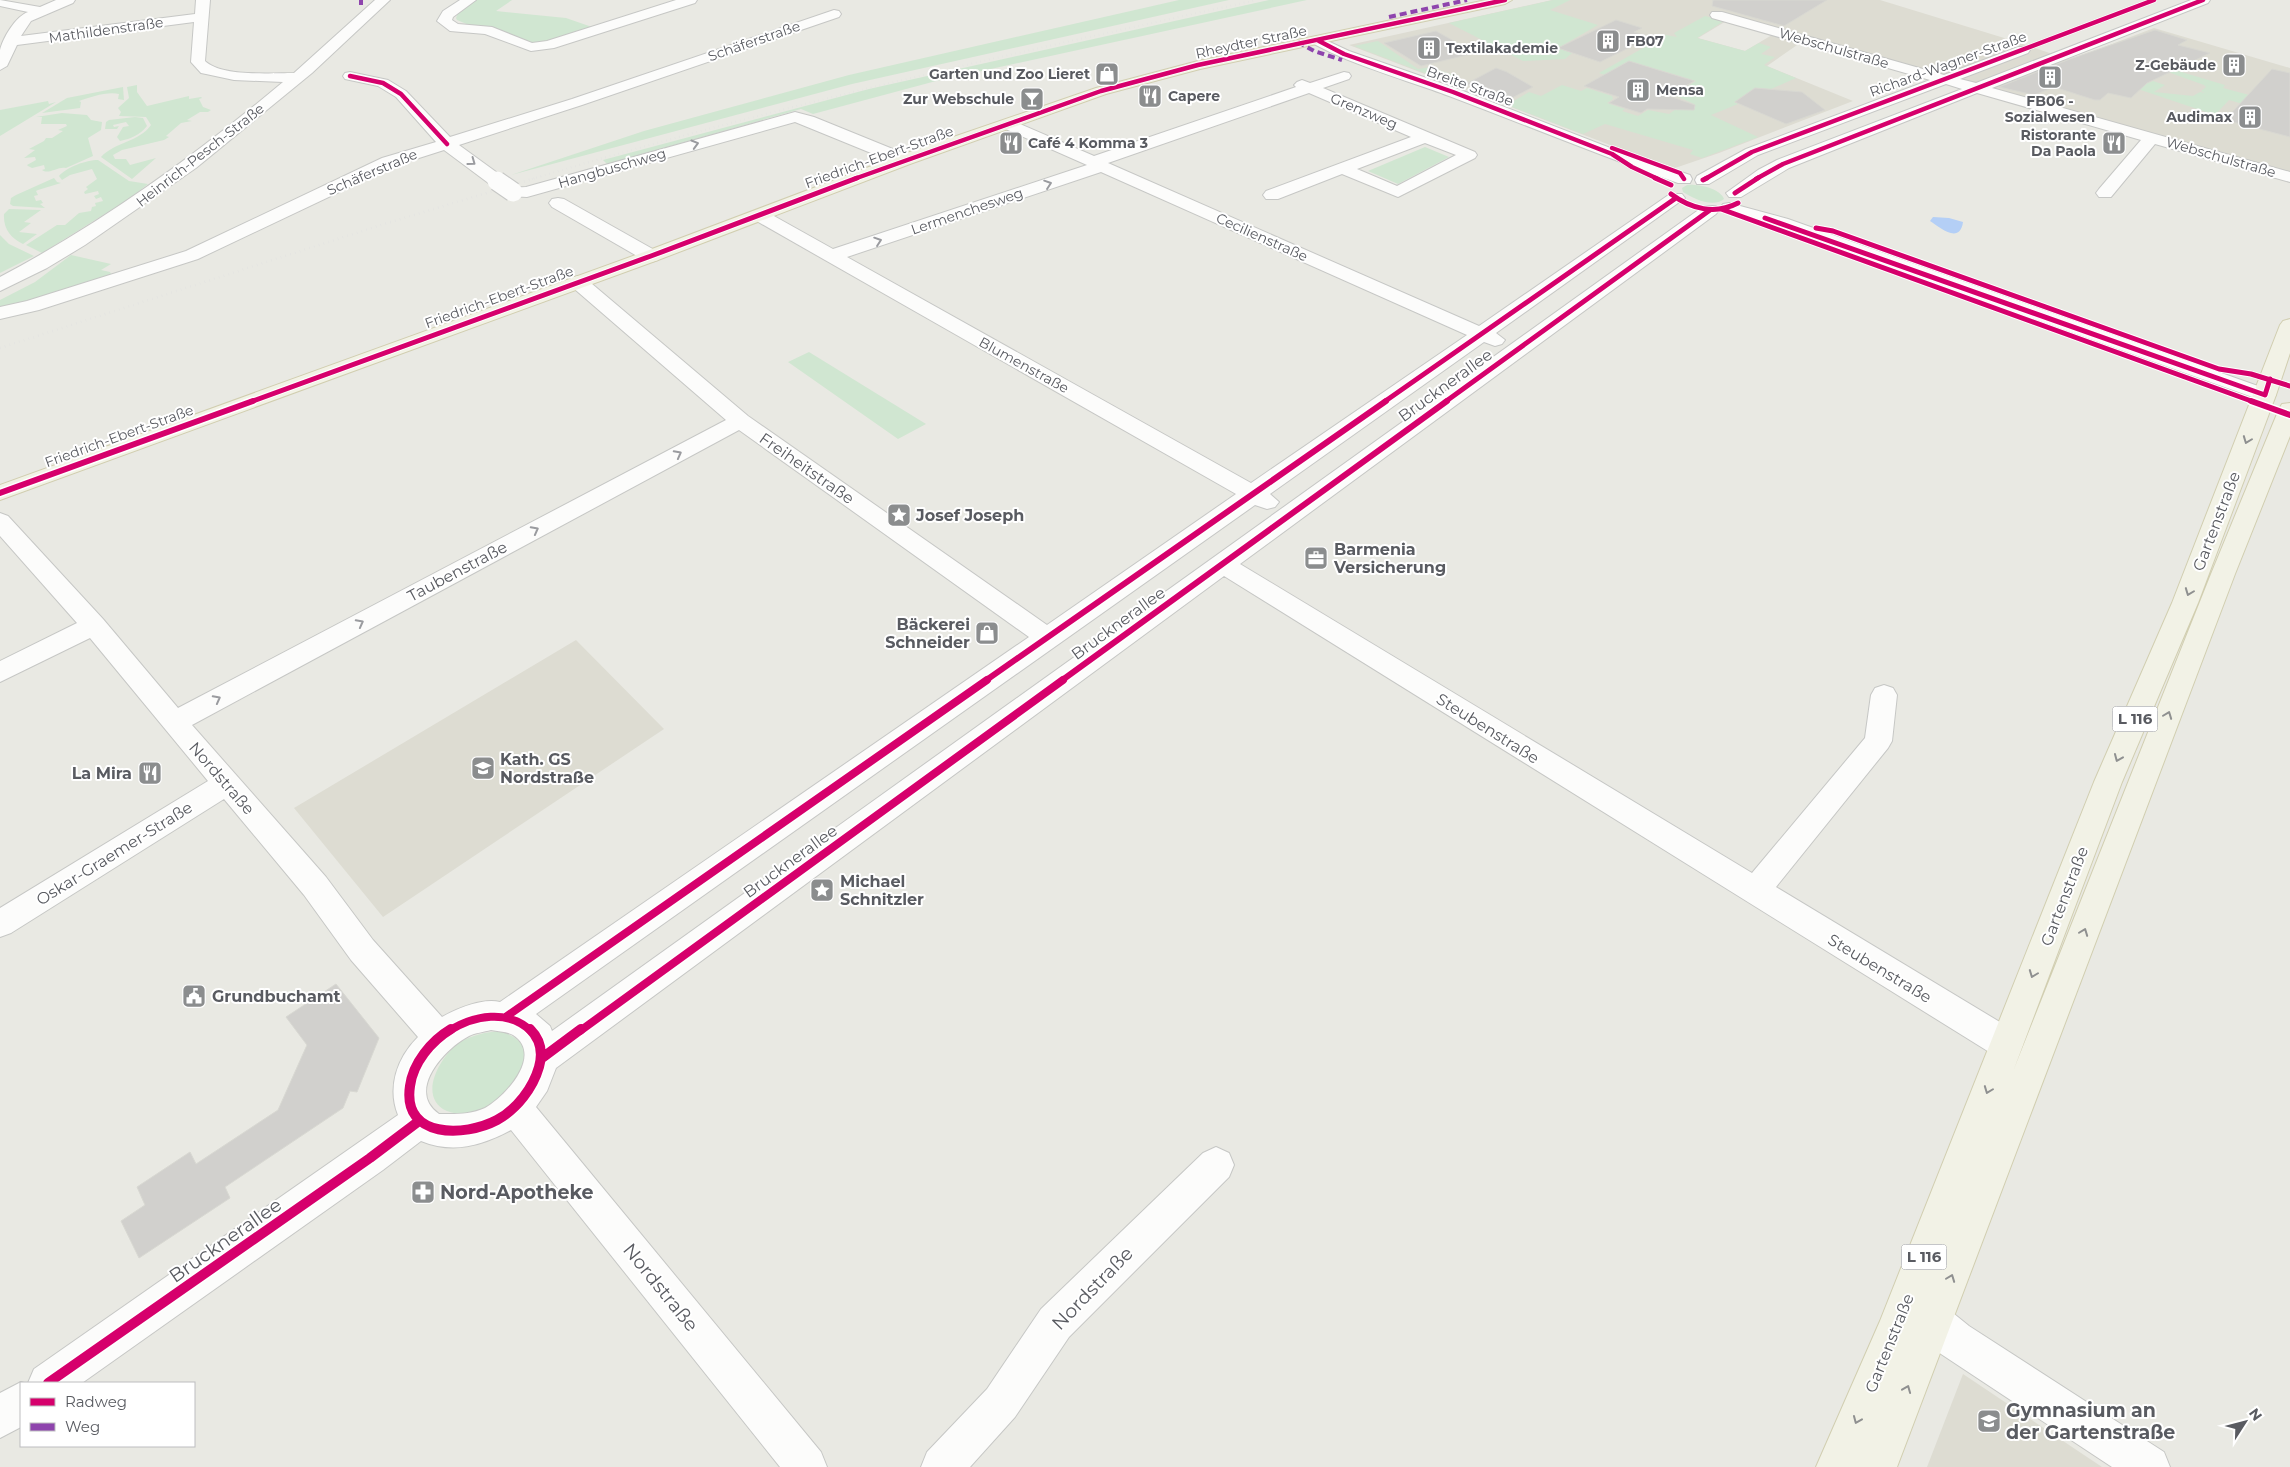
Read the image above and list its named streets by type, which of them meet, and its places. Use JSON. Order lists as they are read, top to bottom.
{
  "streets": {
    "main road": [
      "Rheydter Straße",
      "Friedrich-Ebert-Straße",
      "Gartenstraße",
      "L 116"
    ],
    "street": [
      "Mathildenstraße",
      "Schäferstraße",
      "Webschulstraße",
      "Richard-Wagner-Straße",
      "Breite Straße",
      "Grenzweg",
      "Heinrich-Pesch-Straße",
      "Hangbuschweg",
      "Lermenchesweg",
      "Cecilienstraße",
      "Blumenstraße",
      "Brucknerallee",
      "Freiheitstraße",
      "Taubenstraße",
      "Steubenstraße",
      "Nordstraße",
      "Oskar-Graemer-Straße"
    ]
  },
  "crossings": [
    ["Schäferstraße", "Hangbuschweg"],
    ["Rheydter Straße", "Breite Straße"],
    ["Rheydter Straße", "Friedrich-Ebert-Straße"],
    ["Rheydter Straße", "Cecilienstraße"],
    ["Webschulstraße", "Richard-Wagner-Straße"],
    ["Richard-Wagner-Straße", "Brucknerallee"],
    ["Breite Straße", "Brucknerallee"],
    ["Grenzweg", "Lermenchesweg"],
    ["Friedrich-Ebert-Straße", "Hangbuschweg"],
    ["Friedrich-Ebert-Straße", "Cecilienstraße"],
    ["Friedrich-Ebert-Straße", "Blumenstraße"],
    ["Friedrich-Ebert-Straße", "Freiheitstraße"],
    ["Lermenchesweg", "Cecilienstraße"],
    ["Lermenchesweg", "Blumenstraße"],
    ["Cecilienstraße", "Brucknerallee"],
    ["Blumenstraße", "Brucknerallee"],
    ["Brucknerallee", "Freiheitstraße"],
    ["Brucknerallee", "Steubenstraße"],
    ["Brucknerallee", "Nordstraße"],
    ["Freiheitstraße", "Taubenstraße"],
    ["Gartenstraße", "Steubenstraße"],
    ["Taubenstraße", "Nordstraße"],
    ["Nordstraße", "Oskar-Graemer-Straße"]
  ],
  "one_way": ["Hangbuschweg", "Lermenchesweg", "Taubenstraße"],
  "places": {
    "building": [
      "FB07",
      "Textilakademie",
      "Z-Gebäude",
      "FB06 - Sozialwesen",
      "Mensa",
      "Audimax"
    ],
    "shop": ["Garten und Zoo Lieret", "Bäckerei Schneider"],
    "restaurant": [
      "Capere",
      "Café 4 Komma 3",
      "Ristorante Da Paola",
      "La Mira"
    ],
    "bar": ["Zur Webschule"],
    "place": ["Josef Joseph", "Michael Schnitzler"],
    "office": ["Barmenia Versicherung"],
    "school or university": ["Kath. GS Nordstraße", "Gymnasium an der Gartenstraße"],
    "public building": ["Grundbuchamt"],
    "pharmacy": ["Nord-Apotheke"]
  },
  "legend": ["Radweg", "Weg"],
  "north": "top right"
}
